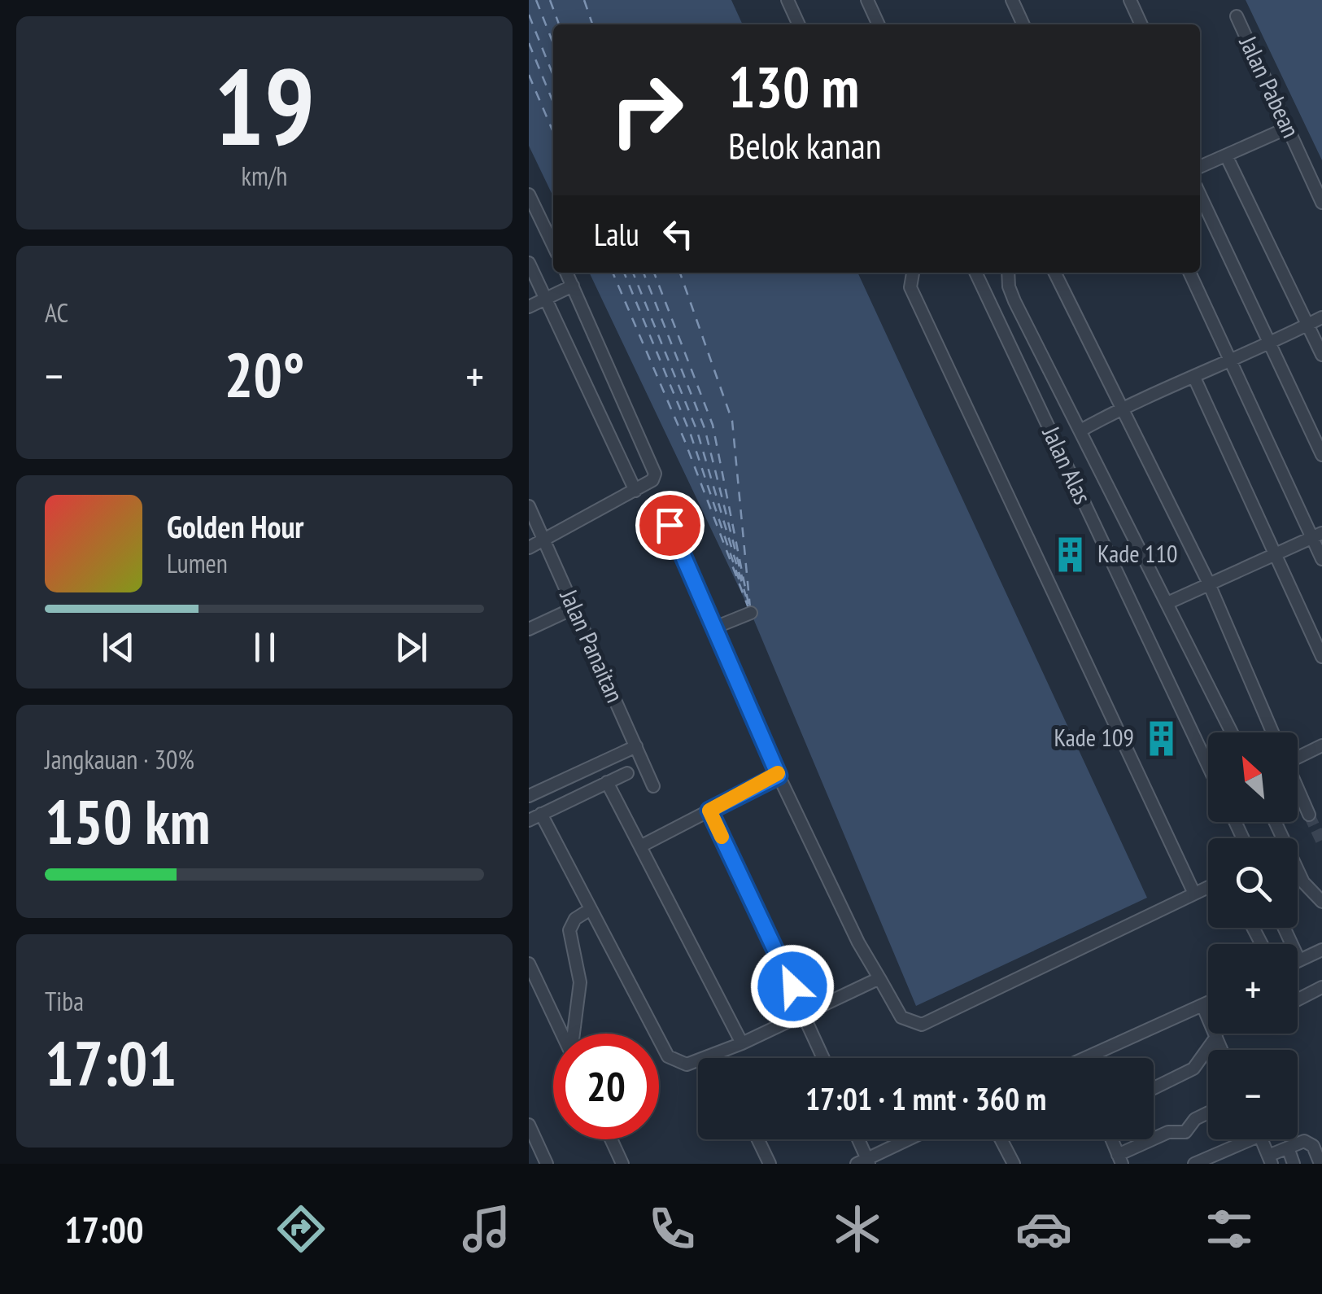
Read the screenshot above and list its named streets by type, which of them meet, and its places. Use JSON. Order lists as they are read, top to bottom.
{
  "streets": {
    "street": ["Jalan Pabean", "Jalan Alas", "Jalan Panaitan"]
  },
  "places": {
    "building": ["Kade 110", "Kade 109"]
  },
  "north": "top left",
  "page": {
    "tile": [
      ["19", "km/h"],
      "AC",
      ["Jangkauan · 30%", "150 km"],
      ["Tiba", "17:01"]
    ],
    "turn": ["130 m", "Belok kanan"],
    "then": "Lalu",
    "heat": ["−", "20°", "+"],
    "song": ["Golden Hour", "Lumen"],
    "map_buttons": ["+", "−"],
    "limit": "20",
    "trip": "17:01 · 1 mnt · 360 m",
    "tabs": "17:00"
  }
}
